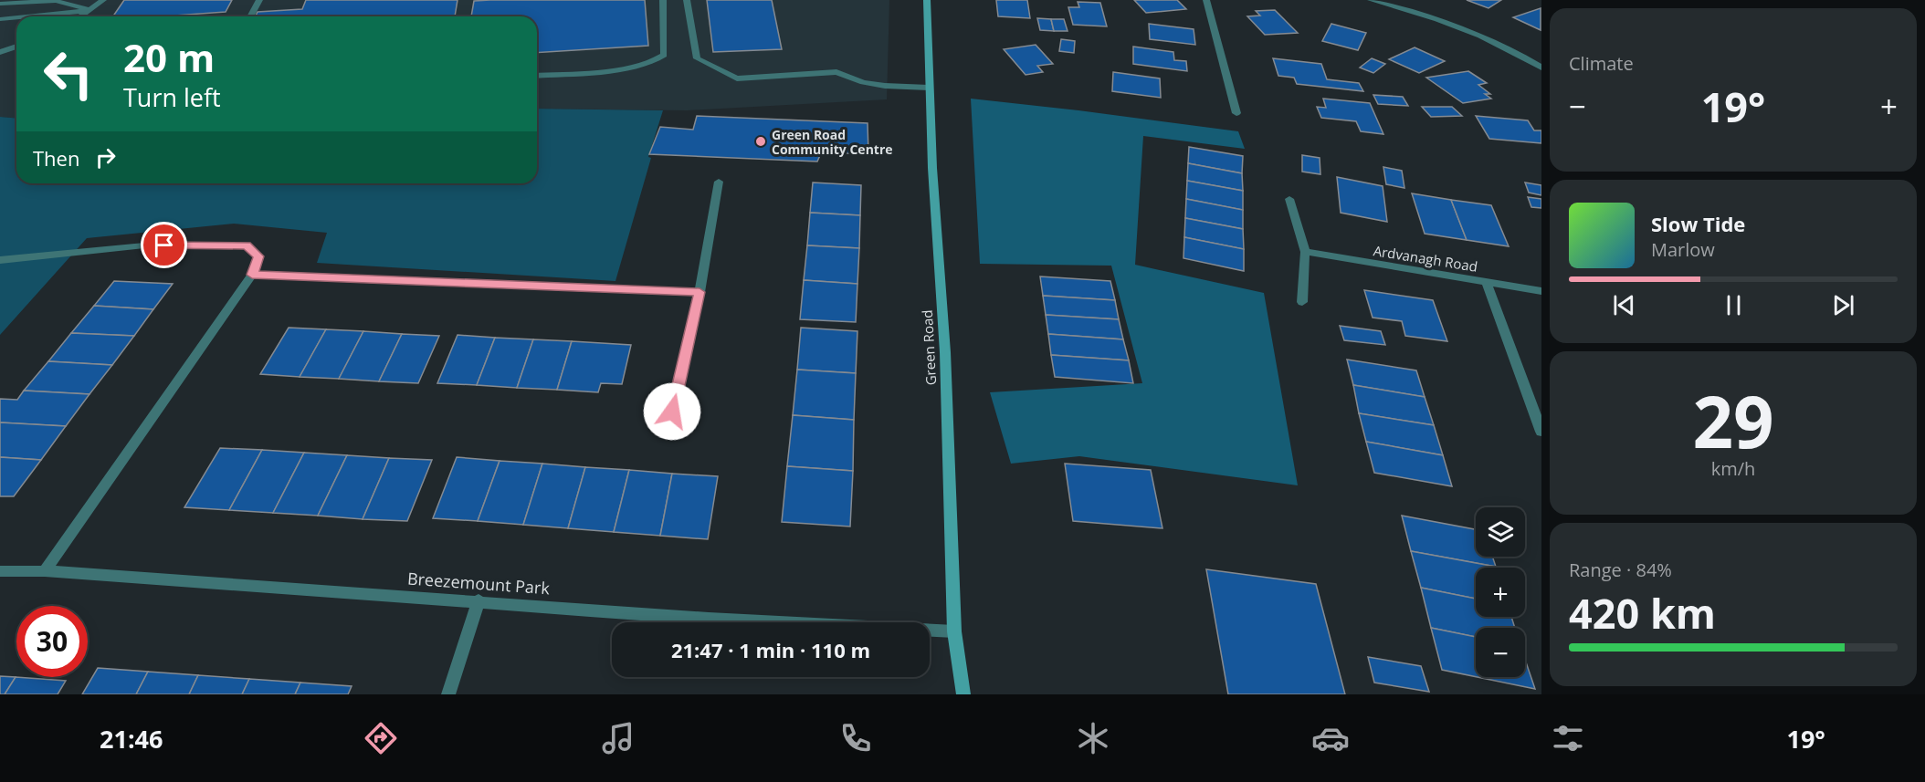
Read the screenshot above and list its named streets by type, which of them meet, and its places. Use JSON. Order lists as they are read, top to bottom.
{
  "streets": {
    "street": ["Ardvanagh Road", "Green Road", "Breezemount Park"]
  },
  "crossings": [
    ["Green Road", "Breezemount Park"]
  ],
  "places": ["Green Road Community Centre"],
  "page": {
    "tile": [
      "Climate",
      ["29", "km/h"],
      ["Range · 84%", "420 km"]
    ],
    "turn": ["20 m", "Turn left"],
    "heat": ["−", "19°", "+"],
    "then": "Then",
    "song": ["Slow Tide", "Marlow"],
    "map_buttons": ["+", "−"],
    "limit": "30",
    "trip": "21:47 · 1 min · 110 m",
    "tabs": ["21:46", "19°"]
  }
}
